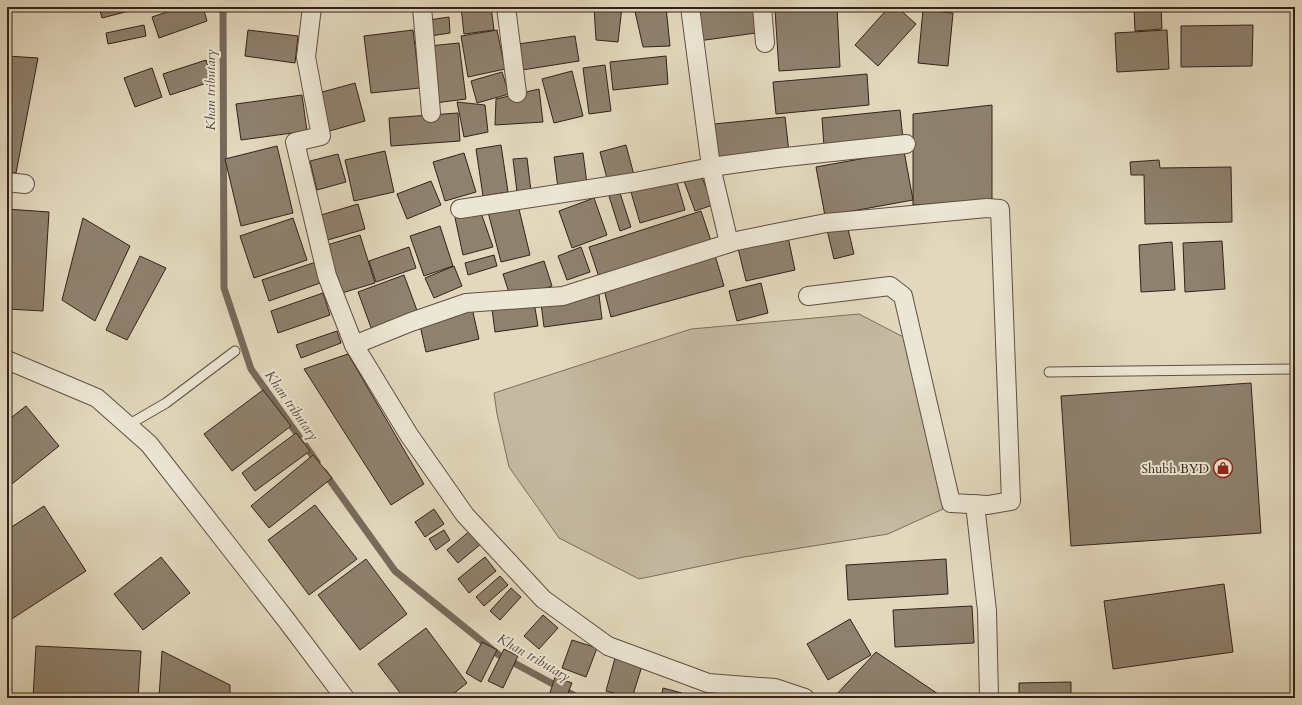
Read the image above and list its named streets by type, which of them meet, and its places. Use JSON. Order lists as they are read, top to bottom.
{
  "water": ["Khan tributary"],
  "places": {
    "shop": ["Shubh BYD"]
  }
}
